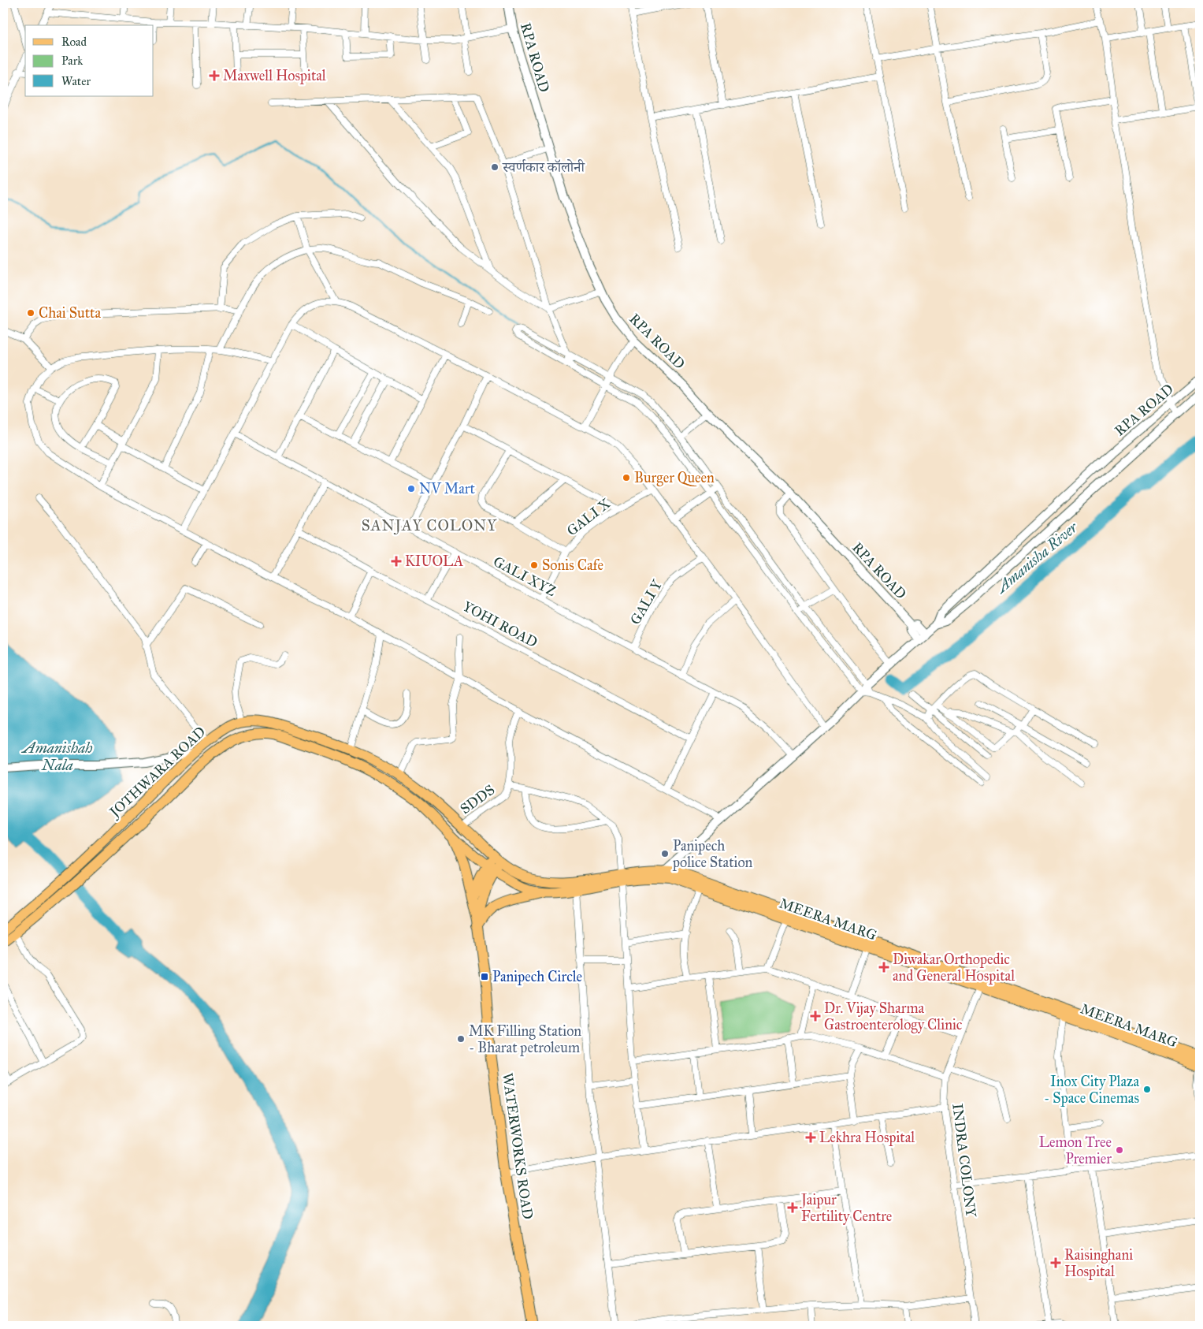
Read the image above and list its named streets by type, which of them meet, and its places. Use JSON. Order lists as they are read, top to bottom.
{
  "streets": {
    "main road": ["JOTHWARA ROAD", "MEERA MARG", "WATERWORKS ROAD"],
    "street": [
      "RPA ROAD",
      "GALI X",
      "GALI XYZ",
      "GALI Y",
      "YOHI ROAD",
      "SDDS",
      "INDRA COLONY"
    ]
  },
  "crossings": [
    ["GALI X", "GALI XYZ"],
    ["GALI XYZ", "GALI Y"],
    ["JOTHWARA ROAD", "SDDS"],
    ["JOTHWARA ROAD", "MEERA MARG"],
    ["JOTHWARA ROAD", "WATERWORKS ROAD"],
    ["MEERA MARG", "WATERWORKS ROAD"],
    ["MEERA MARG", "INDRA COLONY"]
  ],
  "districts": ["SANJAY COLONY"],
  "water": ["Amanisha River", "Amanishah Nala"],
  "places": {
    "health": [
      "Maxwell Hospital",
      "KIUOLA",
      "Diwakar Orthopedic and General Hospital",
      "Dr. Vijay Sharma Gastroenterology Clinic",
      "Lekhra Hospital",
      "Jaipur Fertility Centre",
      "Raisinghani Hospital"
    ],
    "other": [
      "स्वर्णकार कॉलोनी",
      "Chai Sutta",
      "Burger Queen",
      "NV Mart",
      "Sonis Cafe",
      "Panipech police Station",
      "MK Filling Station - Bharat petroleum",
      "Inox City Plaza - Space Cinemas",
      "Lemon Tree Premier"
    ],
    "transit": ["Panipech Circle"]
  },
  "legend": ["Road", "Park", "Water"]
}
